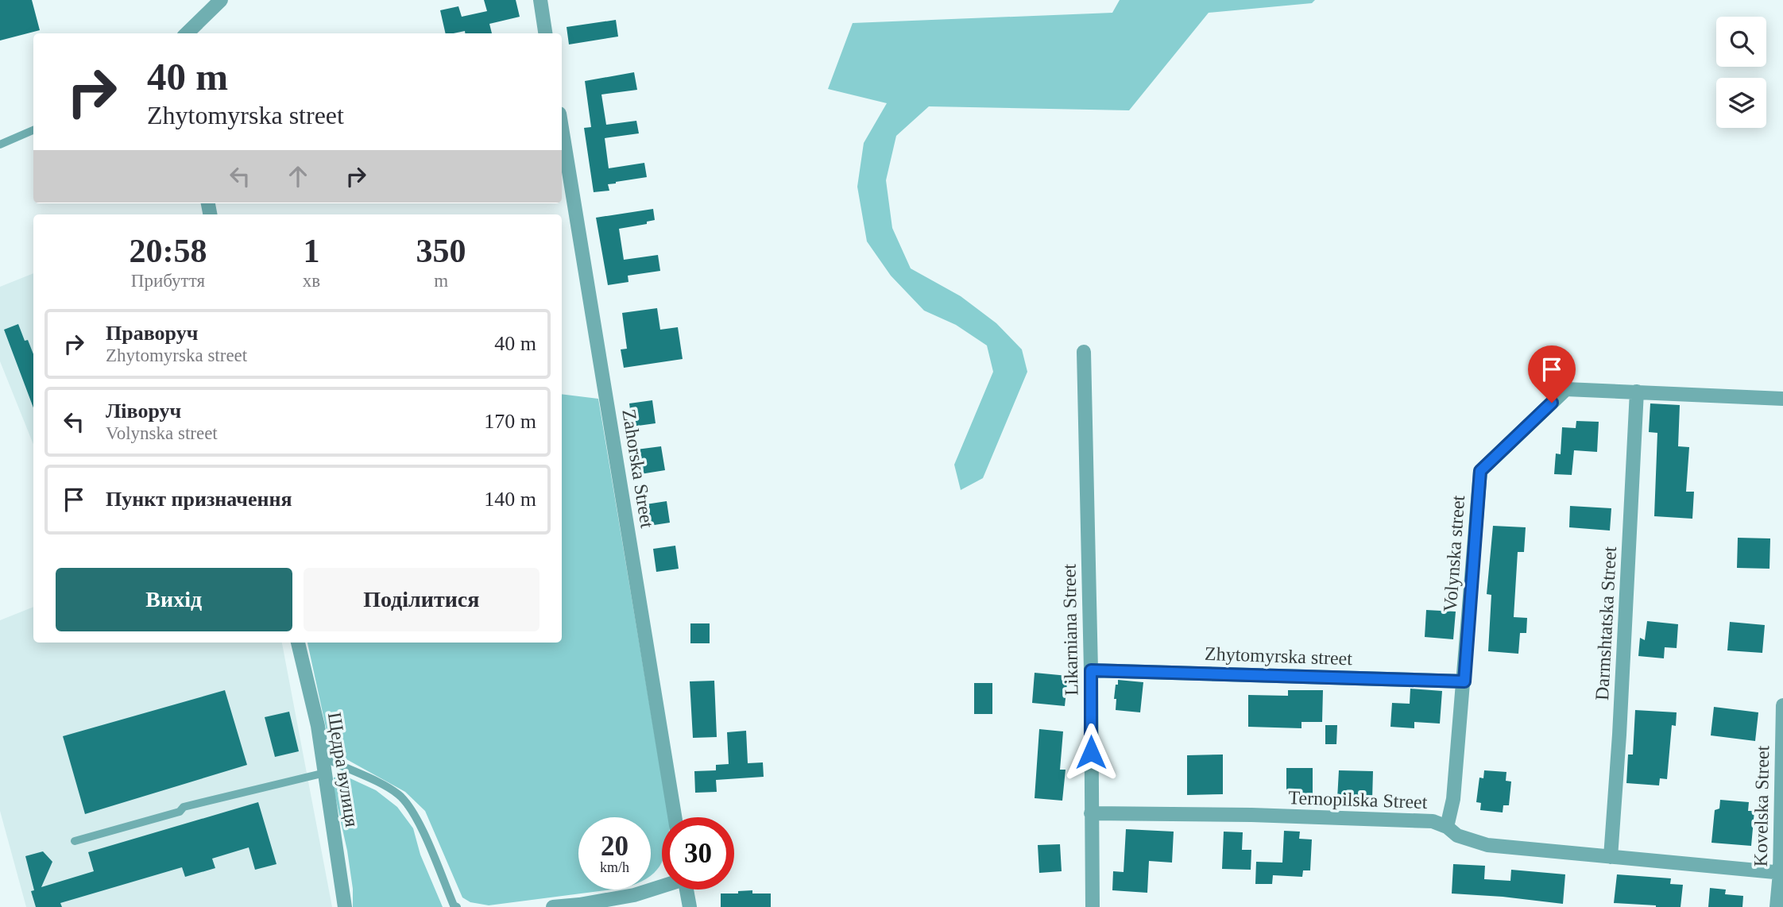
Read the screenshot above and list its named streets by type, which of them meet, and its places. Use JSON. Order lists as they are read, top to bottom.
{
  "streets": {
    "street": [
      "Zahorska Street",
      "Volynska street",
      "Darmshtatska Street",
      "Likarniana Street",
      "Zhytomyrska street",
      "Щедра вулиця",
      "Ternopilska Street",
      "Kovelska Street"
    ]
  },
  "crossings": [
    ["Volynska street", "Darmshtatska Street"],
    ["Volynska street", "Zhytomyrska street"],
    ["Volynska street", "Ternopilska Street"],
    ["Darmshtatska Street", "Ternopilska Street"],
    ["Likarniana Street", "Zhytomyrska street"],
    ["Likarniana Street", "Ternopilska Street"],
    ["Ternopilska Street", "Kovelska Street"]
  ],
  "page": {
    "turn": ["40 m", "Zhytomyrska street"],
    "eta": [
      "20:58",
      "Прибуття",
      "1",
      "хв",
      "350",
      "m"
    ],
    "list": [
      {
        "name": "Праворуч",
        "note": "Zhytomyrska street",
        "value": "40 m"
      },
      {
        "name": "Ліворуч",
        "note": "Volynska street",
        "value": "170 m"
      },
      {
        "name": "Пункт призначення",
        "value": "140 m"
      }
    ],
    "buttons": ["Вихід", "Поділитися"],
    "speed": "20 km/h",
    "limit": "30"
  }
}
